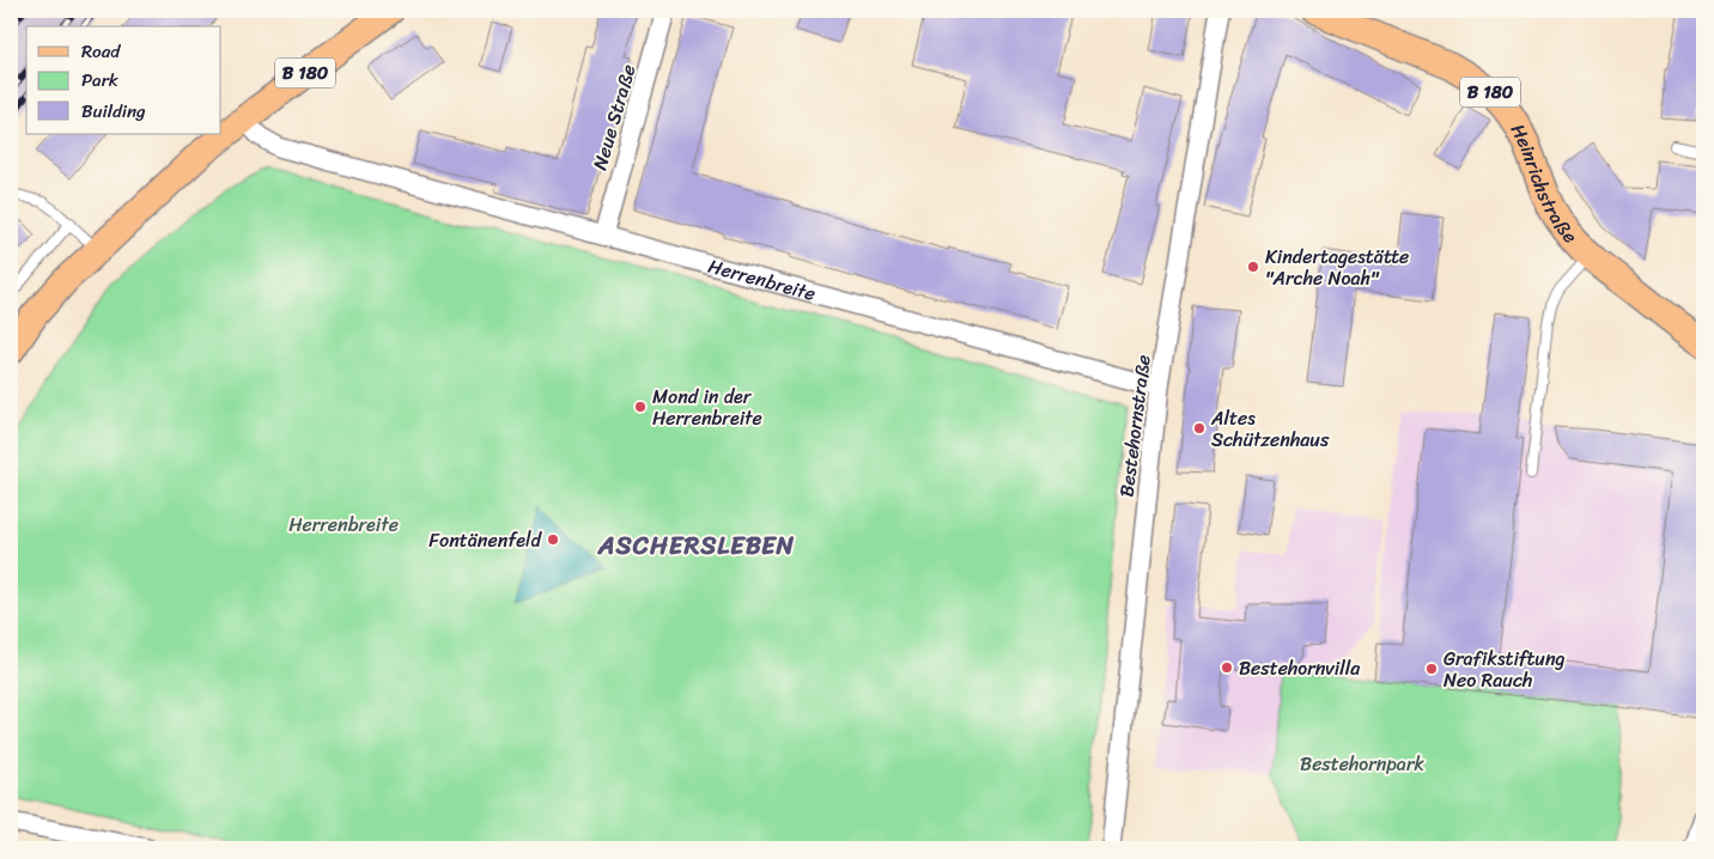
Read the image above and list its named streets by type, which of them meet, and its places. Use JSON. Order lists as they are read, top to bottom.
{
  "streets": {
    "main road": ["B 180", "Heinrichstraße"],
    "street": ["Neue Straße", "Herrenbreite", "Bestehornstraße"]
  },
  "crossings": [
    ["B 180", "Herrenbreite"],
    ["Neue Straße", "Herrenbreite"],
    ["Herrenbreite", "Bestehornstraße"]
  ],
  "districts": ["ASCHERSLEBEN"],
  "parks": ["Herrenbreite", "Bestehornpark"],
  "places": [
    "Kindertagestätte \"Arche Noah\"",
    "Mond in der Herrenbreite",
    "Altes Schützenhaus",
    "Fontänenfeld",
    "Bestehornvilla",
    "Grafikstiftung Neo Rauch"
  ],
  "legend": ["Road", "Park", "Building"]
}
